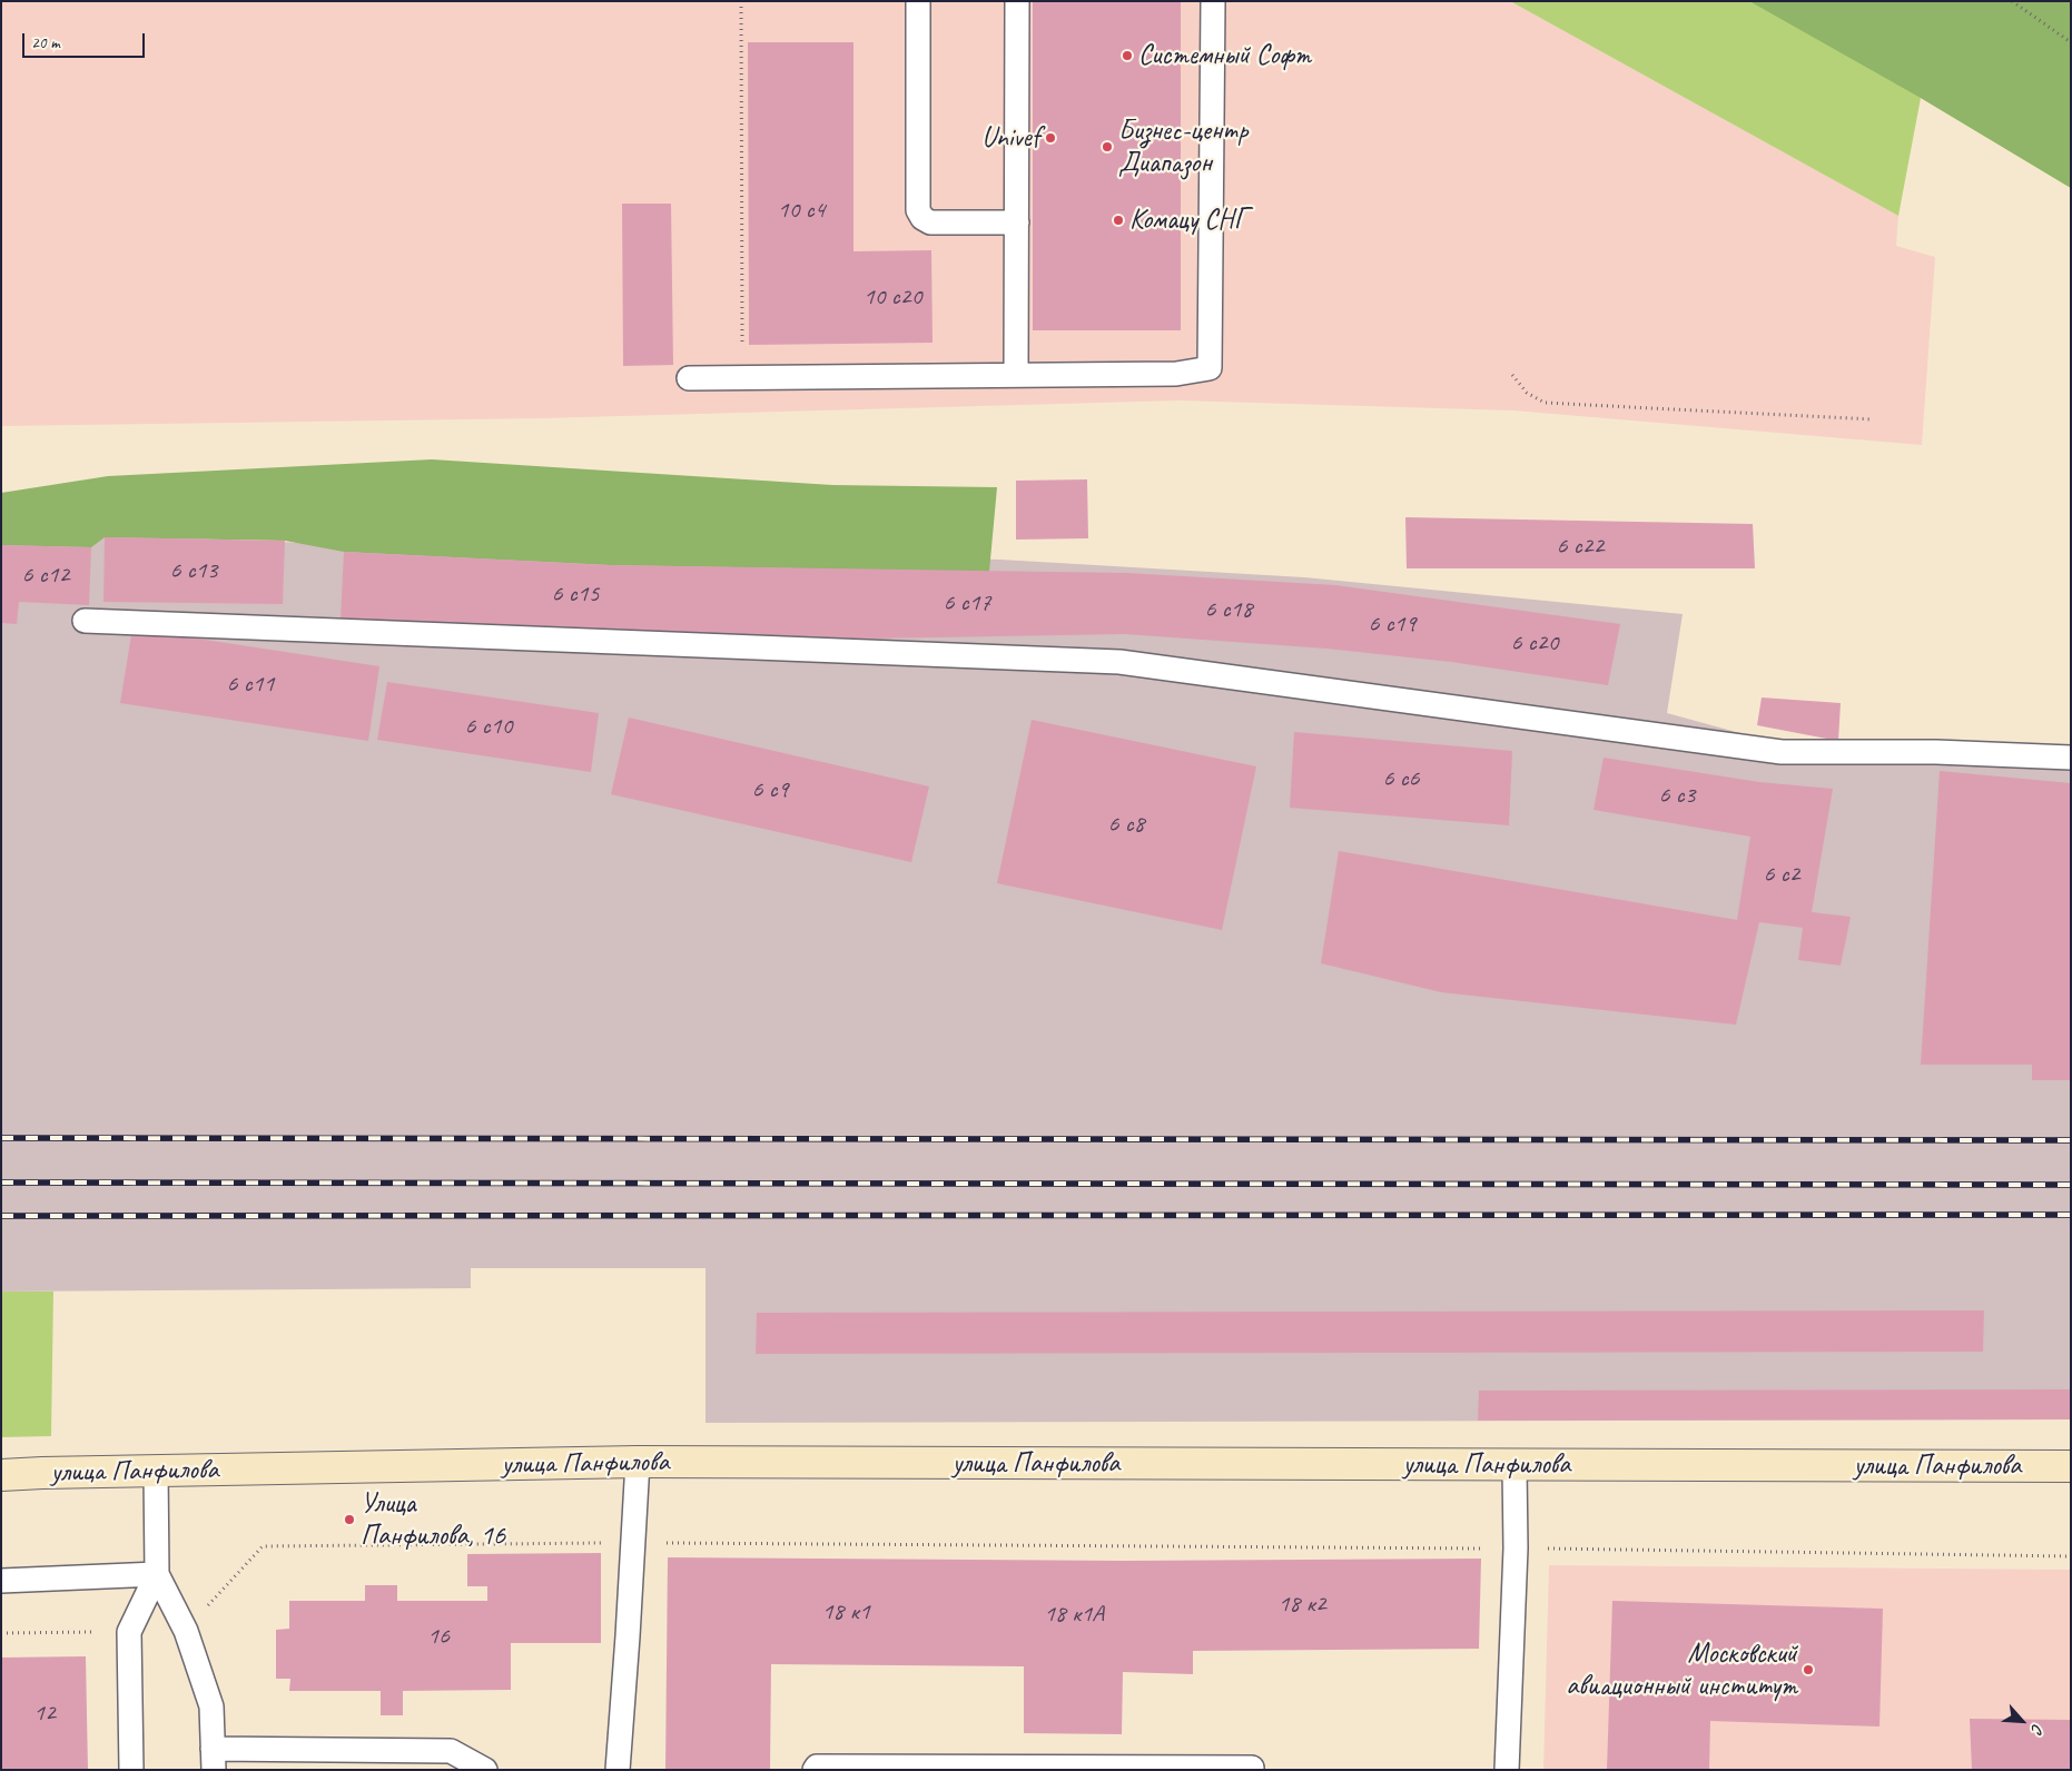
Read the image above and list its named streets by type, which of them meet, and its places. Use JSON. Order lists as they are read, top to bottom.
{
  "streets": {
    "street": ["улица Панфилова"]
  },
  "places": [
    "Системный Софт",
    "Univef",
    "Бизнес-центр Диапазон",
    "Комацу СНГ",
    "Улица Панфилова, 16",
    "Московский авиационный институт"
  ],
  "house_numbers": [
    "10 с4",
    "10 с20",
    "6 с22",
    "6 с13",
    "6 с12",
    "6 с15",
    "6 с17",
    "6 с18",
    "6 с19",
    "6 с20",
    "6 с11",
    "6 с10",
    "6 с6",
    "6 с9",
    "6 с3",
    "6 с8",
    "6 с2",
    "18 к2",
    "18 к1",
    "18 к1А",
    "16",
    "12"
  ],
  "scale_bar": "20 m",
  "north": "bottom right"
}
